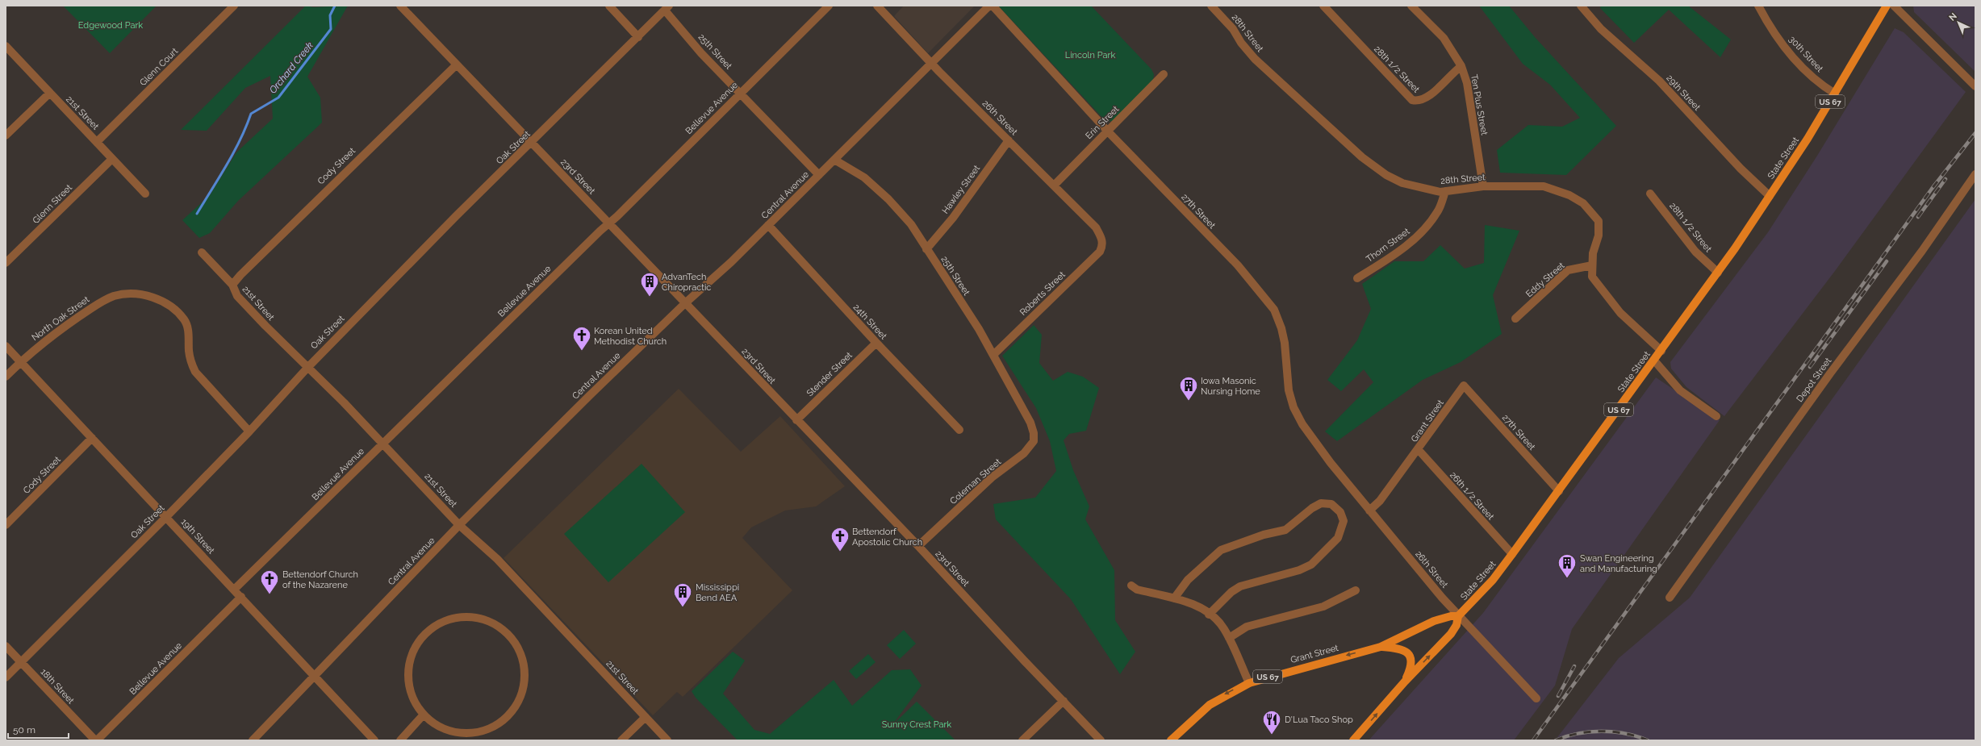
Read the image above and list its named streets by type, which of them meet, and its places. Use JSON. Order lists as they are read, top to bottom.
{
  "streets": {
    "main road": ["US 67", "State Street", "Grant Street"],
    "street": [
      "28th Street",
      "25th Street",
      "30th Street",
      "Glenn Court",
      "28th 1/2 Street",
      "29th Street",
      "Ten Plus Street",
      "Bellevue Avenue",
      "21st Street",
      "26th Street",
      "Erin Street",
      "Oak Street",
      "Cody Street",
      "23rd Street",
      "Hawley Street",
      "Central Avenue",
      "Glenn Street",
      "27th Street",
      "Thorn Street",
      "Eddy Street",
      "Roberts Street",
      "North Oak Street",
      "24th Street",
      "Stender Street",
      "Depot Street",
      "Coleman Street",
      "26th 1/2 Street",
      "19th Street",
      "18th Street"
    ]
  },
  "crossings": [
    ["28th Street", "Ten Plus Street"],
    ["28th Street", "State Street"],
    ["28th Street", "Thorn Street"],
    ["28th Street", "Eddy Street"],
    ["25th Street", "Bellevue Avenue"],
    ["25th Street", "Oak Street"],
    ["25th Street", "Hawley Street"],
    ["25th Street", "Central Avenue"],
    ["25th Street", "Roberts Street"],
    ["25th Street", "Coleman Street"],
    ["30th Street", "State Street"],
    ["Glenn Court", "21st Street"],
    ["28th 1/2 Street", "Ten Plus Street"],
    ["28th 1/2 Street", "State Street"],
    ["29th Street", "State Street"],
    ["Bellevue Avenue", "21st Street"],
    ["Bellevue Avenue", "23rd Street"],
    ["Bellevue Avenue", "19th Street"],
    ["Bellevue Avenue", "18th Street"],
    ["21st Street", "Oak Street"],
    ["21st Street", "Cody Street"],
    ["21st Street", "Central Avenue"],
    ["21st Street", "Glenn Street"],
    ["26th Street", "Erin Street"],
    ["26th Street", "State Street"],
    ["26th Street", "Hawley Street"],
    ["26th Street", "Central Avenue"],
    ["26th Street", "27th Street"],
    ["26th Street", "Roberts Street"],
    ["26th Street", "Grant Street"],
    ["Erin Street", "27th Street"],
    ["Oak Street", "23rd Street"],
    ["Oak Street", "North Oak Street"],
    ["Oak Street", "19th Street"],
    ["Oak Street", "18th Street"],
    ["State Street", "27th Street"],
    ["State Street", "Grant Street"],
    ["State Street", "26th 1/2 Street"],
    ["Cody Street", "23rd Street"],
    ["Cody Street", "19th Street"],
    ["23rd Street", "Central Avenue"],
    ["23rd Street", "Stender Street"],
    ["23rd Street", "Coleman Street"],
    ["Central Avenue", "24th Street"],
    ["Central Avenue", "19th Street"],
    ["27th Street", "Grant Street"],
    ["North Oak Street", "19th Street"],
    ["24th Street", "Stender Street"],
    ["Grant Street", "26th 1/2 Street"]
  ],
  "water": ["Orchard Creek"],
  "parks": ["Edgewood Park", "Lincoln Park", "Sunny Crest Park"],
  "places": {
    "building": [
      "AdvanTech Chiropractic",
      "Iowa Masonic Nursing Home",
      "Swan Engineering and Manufacturing",
      "Mississippi Bend AEA"
    ],
    "church": ["Korean United Methodist Church", "Bettendorf Apostolic Church", "Bettendorf Church of the Nazarene"],
    "restaurant": ["D'Lua Taco Shop"]
  },
  "scale_bar": "50 m",
  "north": "top left"
}
